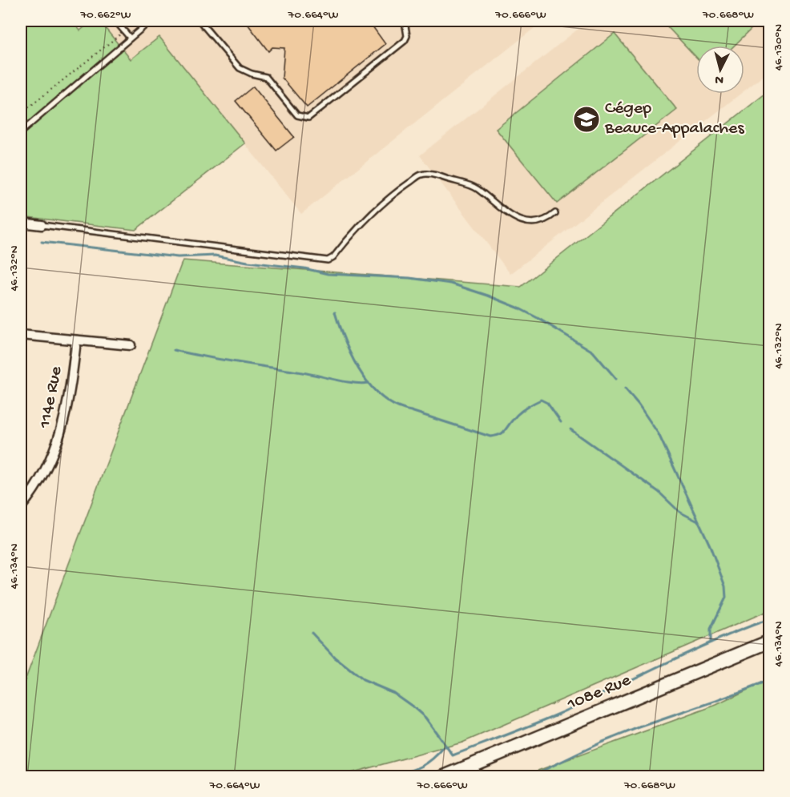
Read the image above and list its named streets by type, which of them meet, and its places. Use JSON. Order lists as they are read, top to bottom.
{
  "streets": {
    "main road": ["108e Rue"],
    "street": ["114e Rue"]
  },
  "places": {
    "school or university": ["Cégep Beauce-Appalaches"]
  },
  "north": "bottom",
  "coordinates": [
    "70.662°W",
    "70.664°W",
    "70.666°W",
    "70.668°W",
    "46.130°N",
    "46.132°N",
    "46.134°N"
  ]
}
